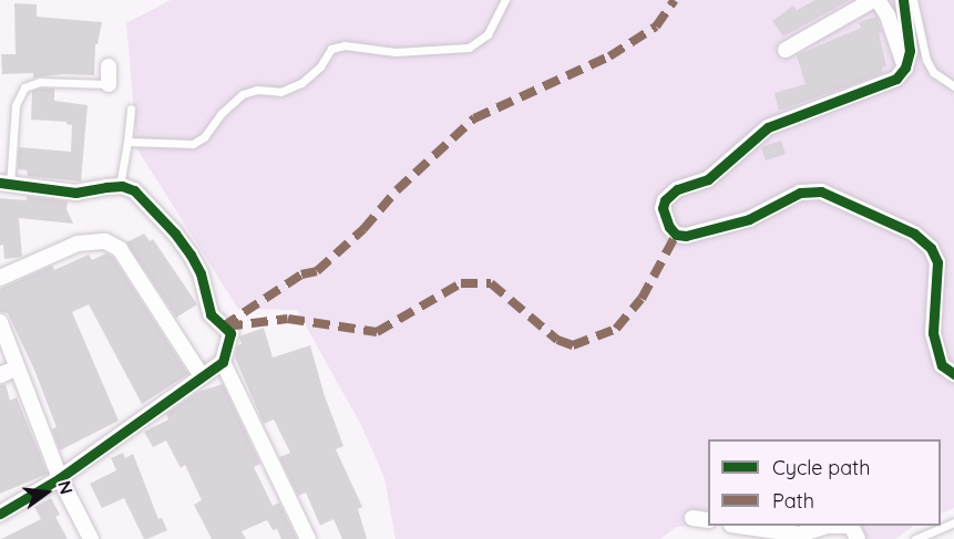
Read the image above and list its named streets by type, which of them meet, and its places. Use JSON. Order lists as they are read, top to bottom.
{
  "legend": ["Cycle path", "Path"],
  "north": "right"
}
